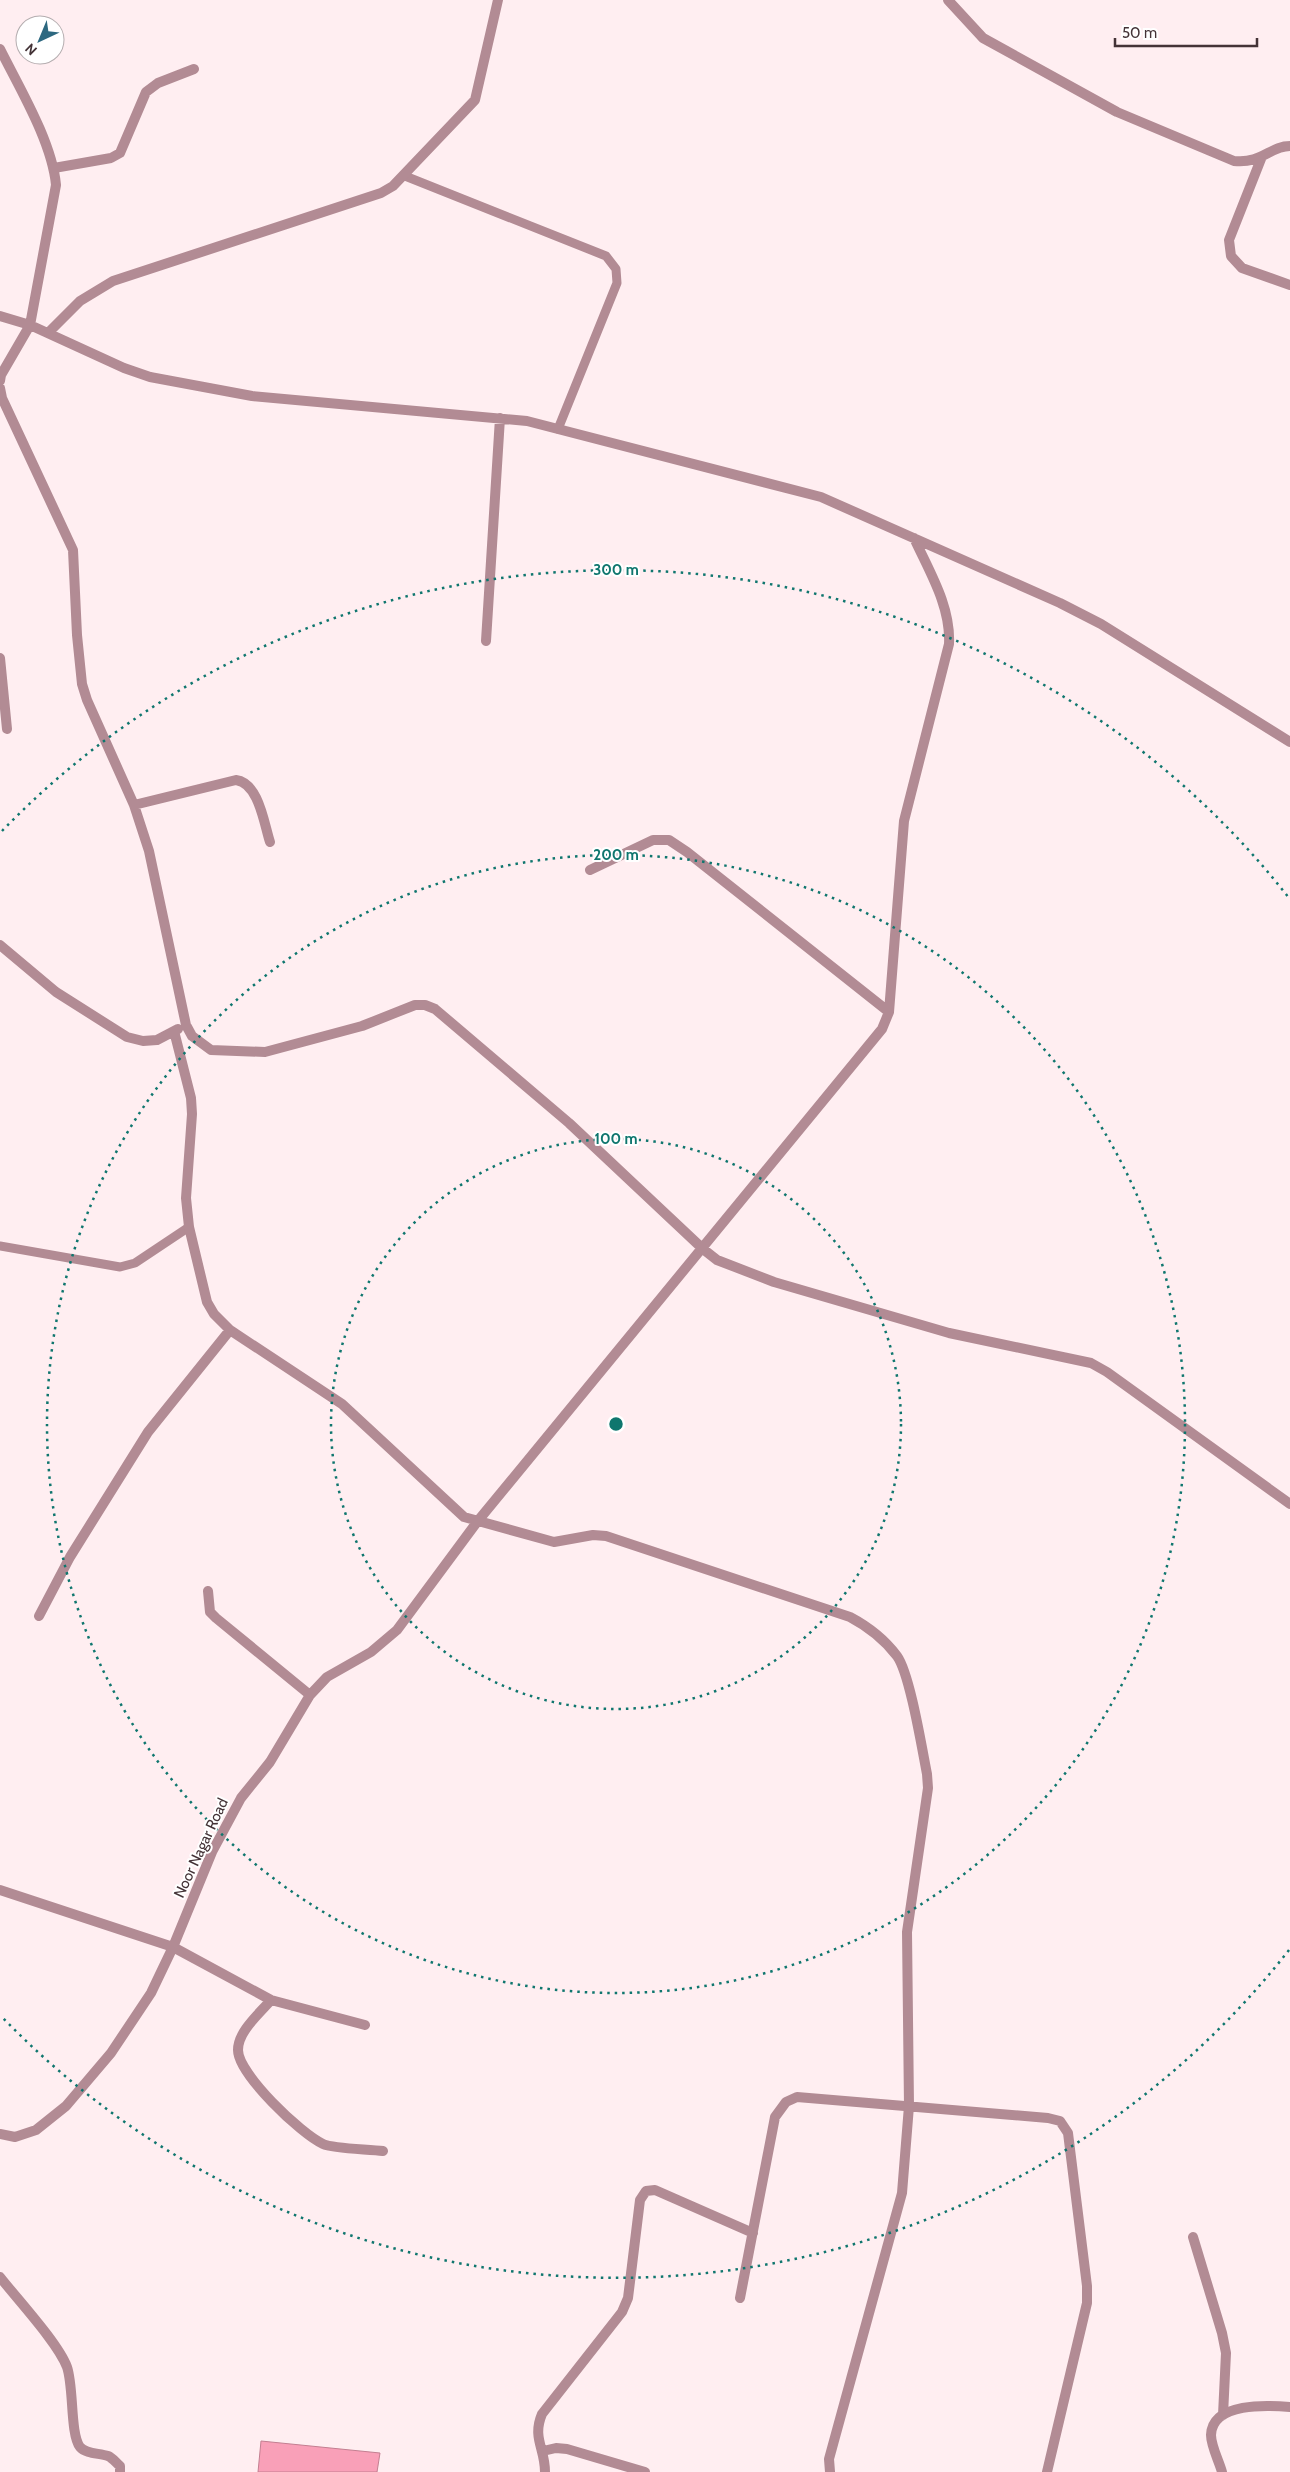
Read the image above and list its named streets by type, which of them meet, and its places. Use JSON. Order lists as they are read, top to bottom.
{
  "streets": {
    "street": ["Noor Nagar Road"]
  },
  "scale_bar": "50 m",
  "north": "bottom left",
  "rings": ["300 m", "200 m", "100 m"]
}
